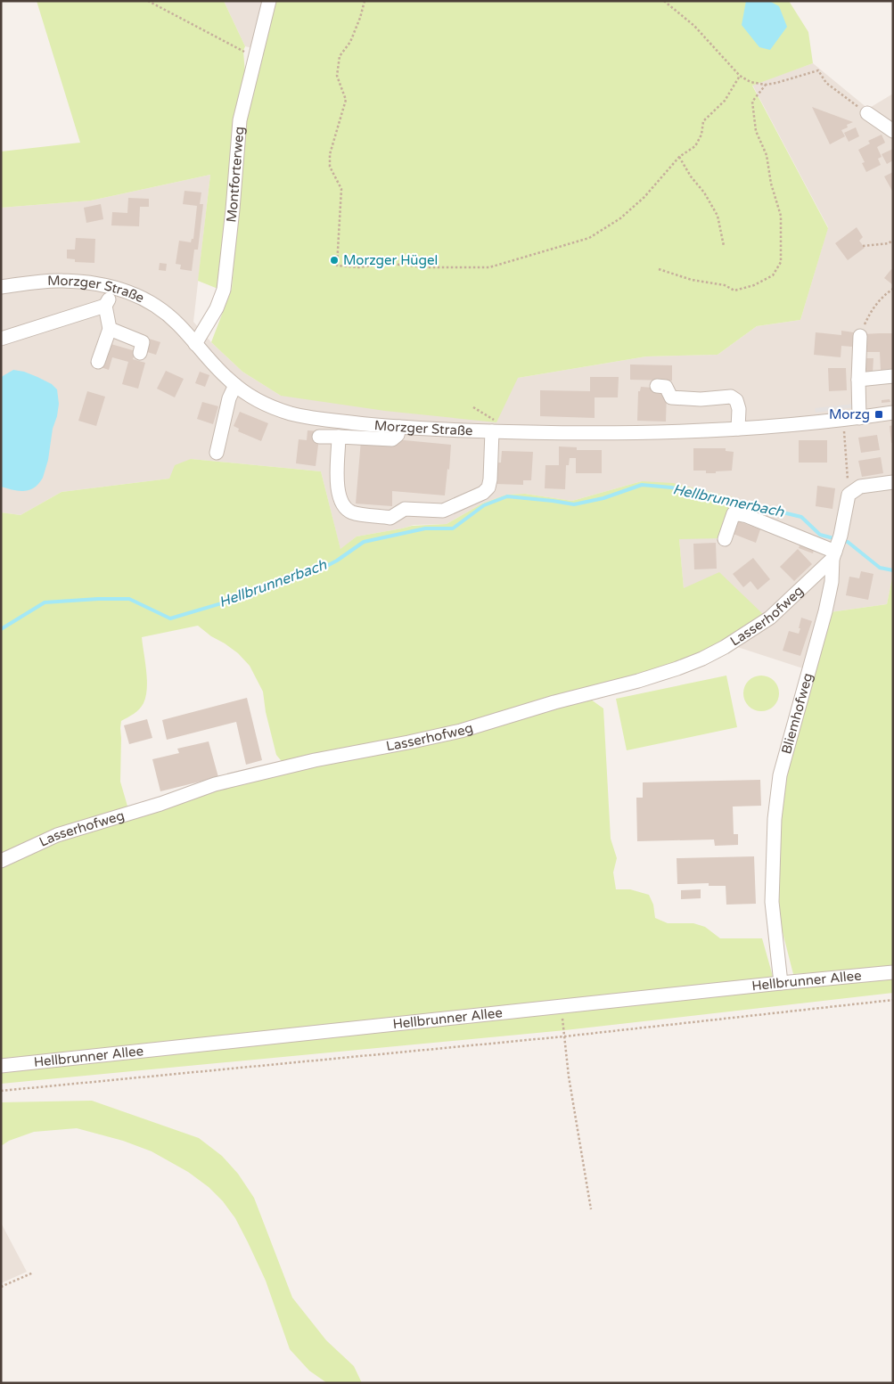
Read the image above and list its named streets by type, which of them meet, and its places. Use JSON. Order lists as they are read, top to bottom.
{
  "streets": {
    "street": [
      "Montforterweg",
      "Morzger Straße",
      "Lasserhofweg",
      "Bliemhofweg",
      "Hellbrunner Allee"
    ]
  },
  "crossings": [
    ["Montforterweg", "Morzger Straße"],
    ["Lasserhofweg", "Bliemhofweg"],
    ["Bliemhofweg", "Hellbrunner Allee"]
  ],
  "water": ["Hellbrunnerbach"],
  "places": {
    "other": ["Morzger Hügel"],
    "transit": ["Morzg"]
  }
}
